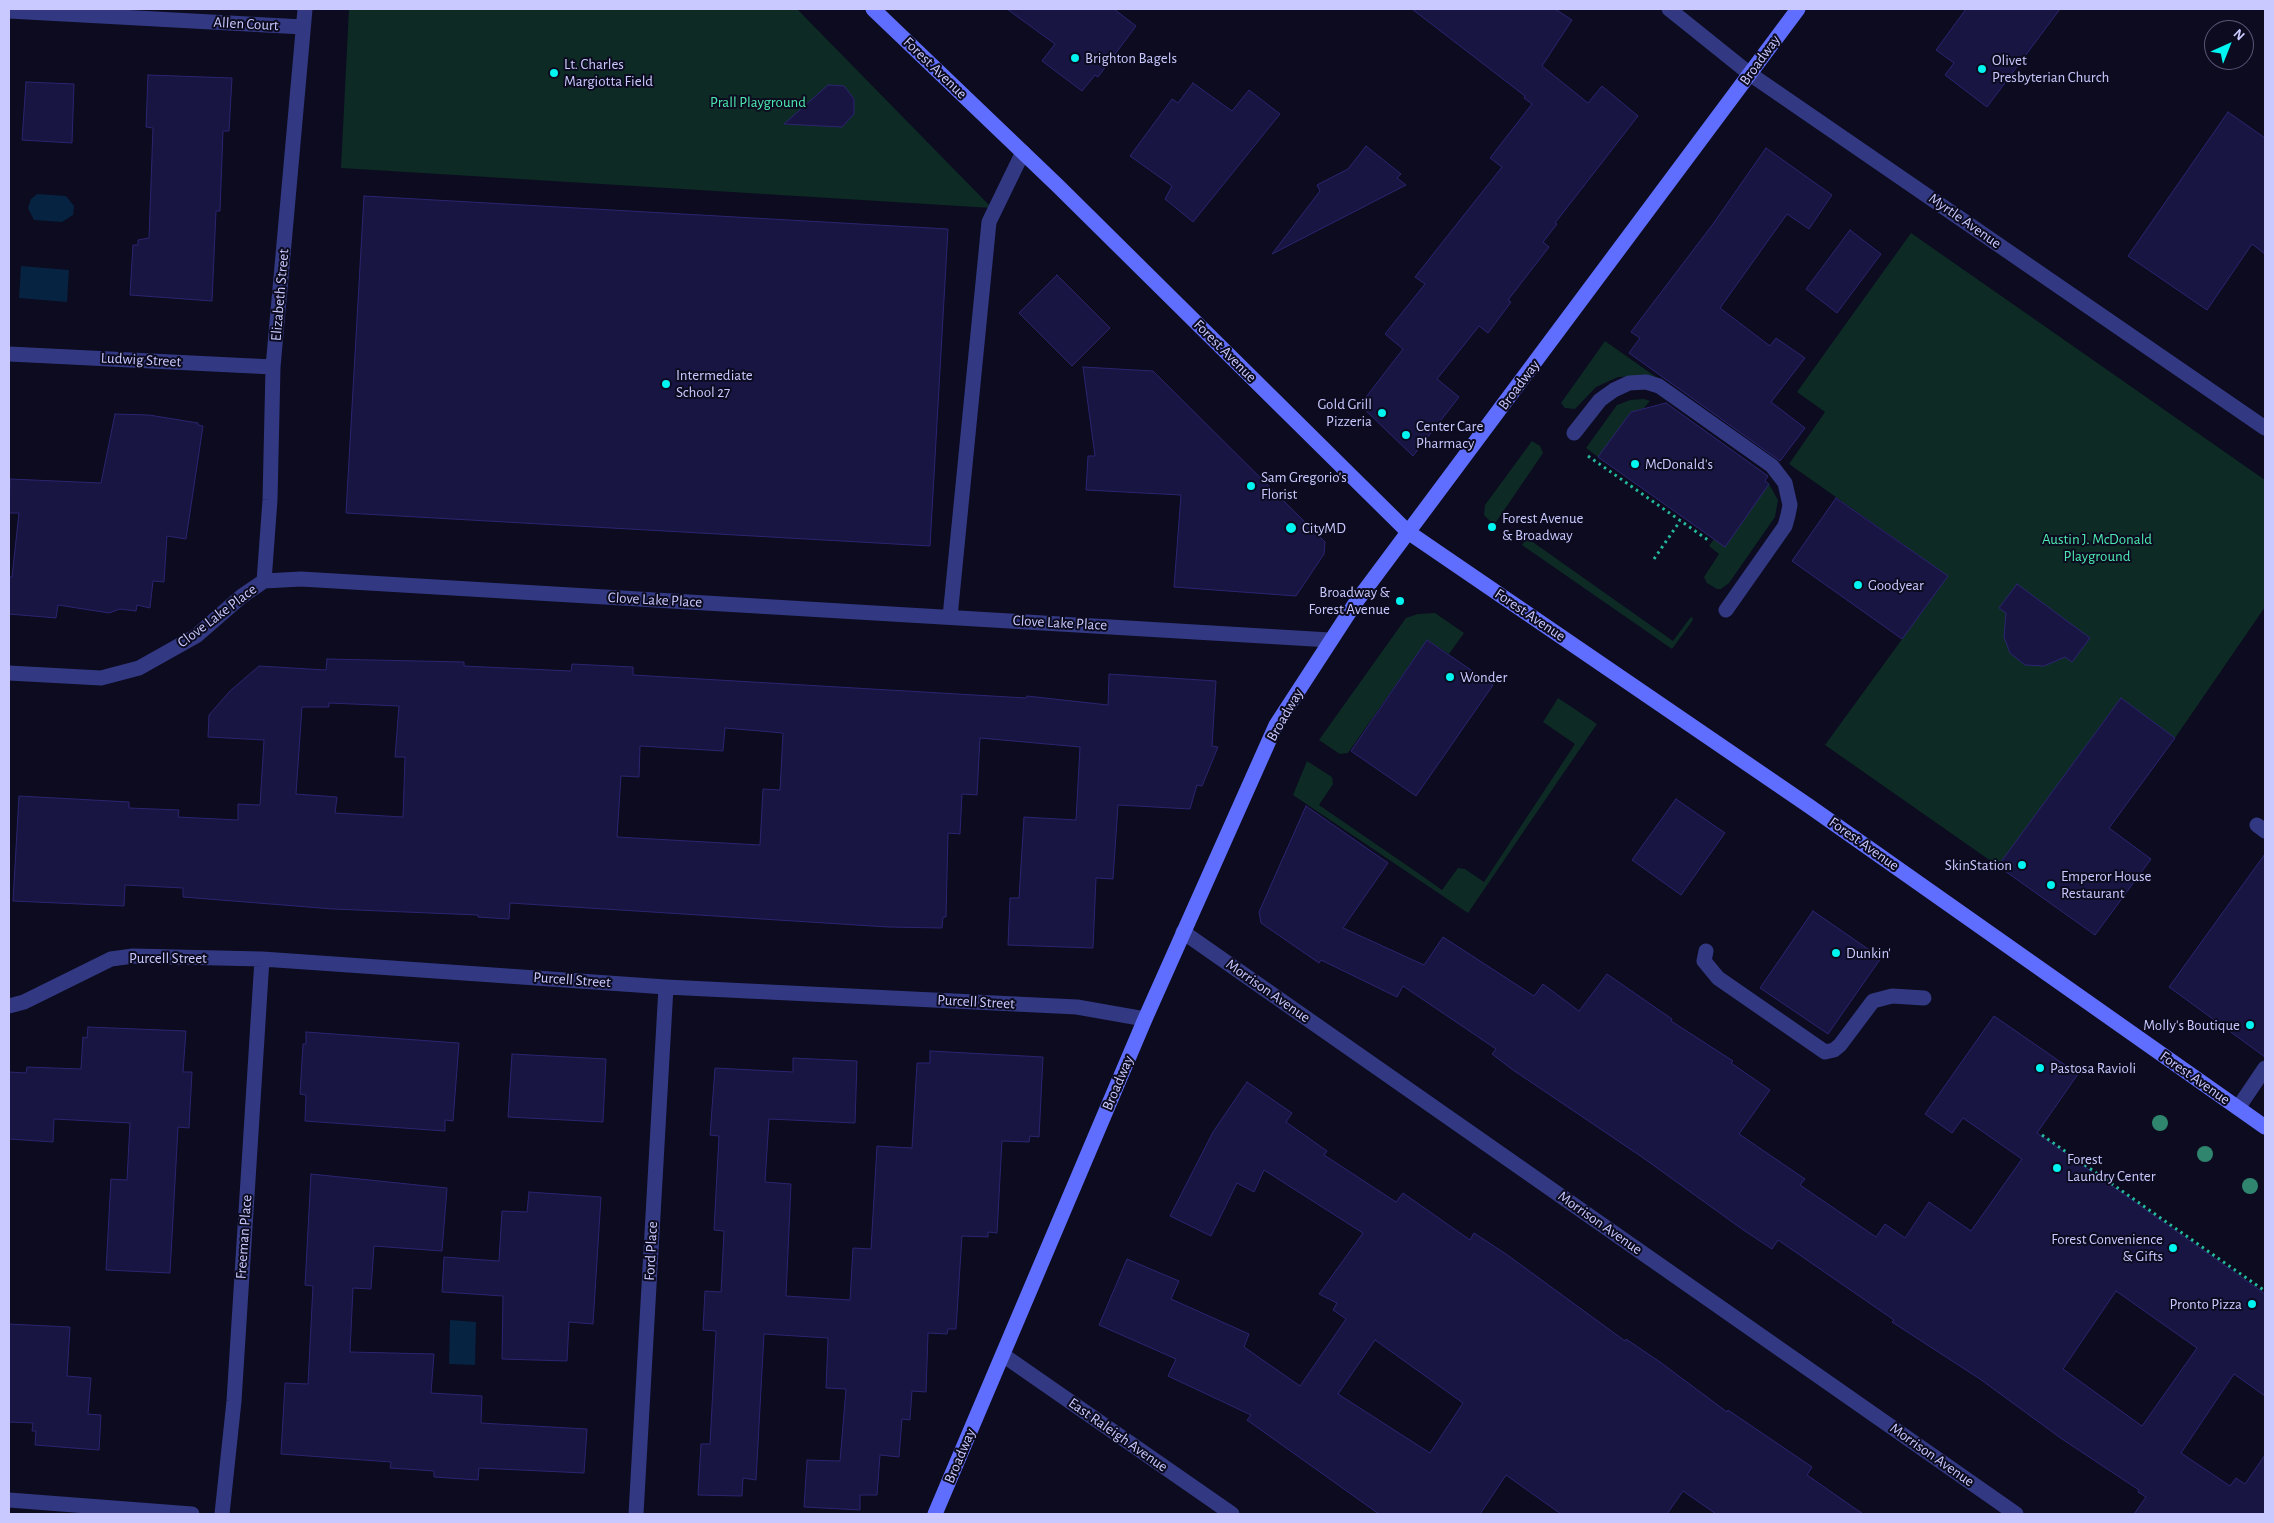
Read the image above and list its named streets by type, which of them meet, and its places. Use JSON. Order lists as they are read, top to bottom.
{
  "streets": {
    "main road": ["Broadway", "Forest Avenue"],
    "street": [
      "Allen Court",
      "Myrtle Avenue",
      "Elizabeth Street",
      "Ludwig Street",
      "Clove Lake Place",
      "Purcell Street",
      "Morrison Avenue",
      "Freeman Place",
      "Ford Place",
      "East Raleigh Avenue"
    ]
  },
  "crossings": [
    ["Allen Court", "Elizabeth Street"],
    ["Broadway", "Forest Avenue"],
    ["Broadway", "Myrtle Avenue"],
    ["Broadway", "Clove Lake Place"],
    ["Broadway", "Purcell Street"],
    ["Broadway", "Morrison Avenue"],
    ["Broadway", "East Raleigh Avenue"],
    ["Elizabeth Street", "Ludwig Street"],
    ["Elizabeth Street", "Clove Lake Place"],
    ["Purcell Street", "Freeman Place"],
    ["Purcell Street", "Ford Place"]
  ],
  "parks": ["Prall Playground", "Austin J. McDonald Playground"],
  "places": [
    "Brighton Bagels",
    "Olivet Presbyterian Church",
    "Lt. Charles Margiotta Field",
    "Intermediate School 27",
    "Gold Grill Pizzeria",
    "Center Care Pharmacy",
    "McDonald's",
    "Sam Gregorio's Florist",
    "Forest Avenue & Broadway",
    "CityMD",
    "Goodyear",
    "Broadway & Forest Avenue",
    "Wonder",
    "SkinStation",
    "Emperor House Restaurant",
    "Dunkin'",
    "Molly's Boutique",
    "Pastosa Ravioli",
    "Forest Laundry Center",
    "Forest Convenience & Gifts",
    "Pronto Pizza"
  ],
  "north": "top right"
}
